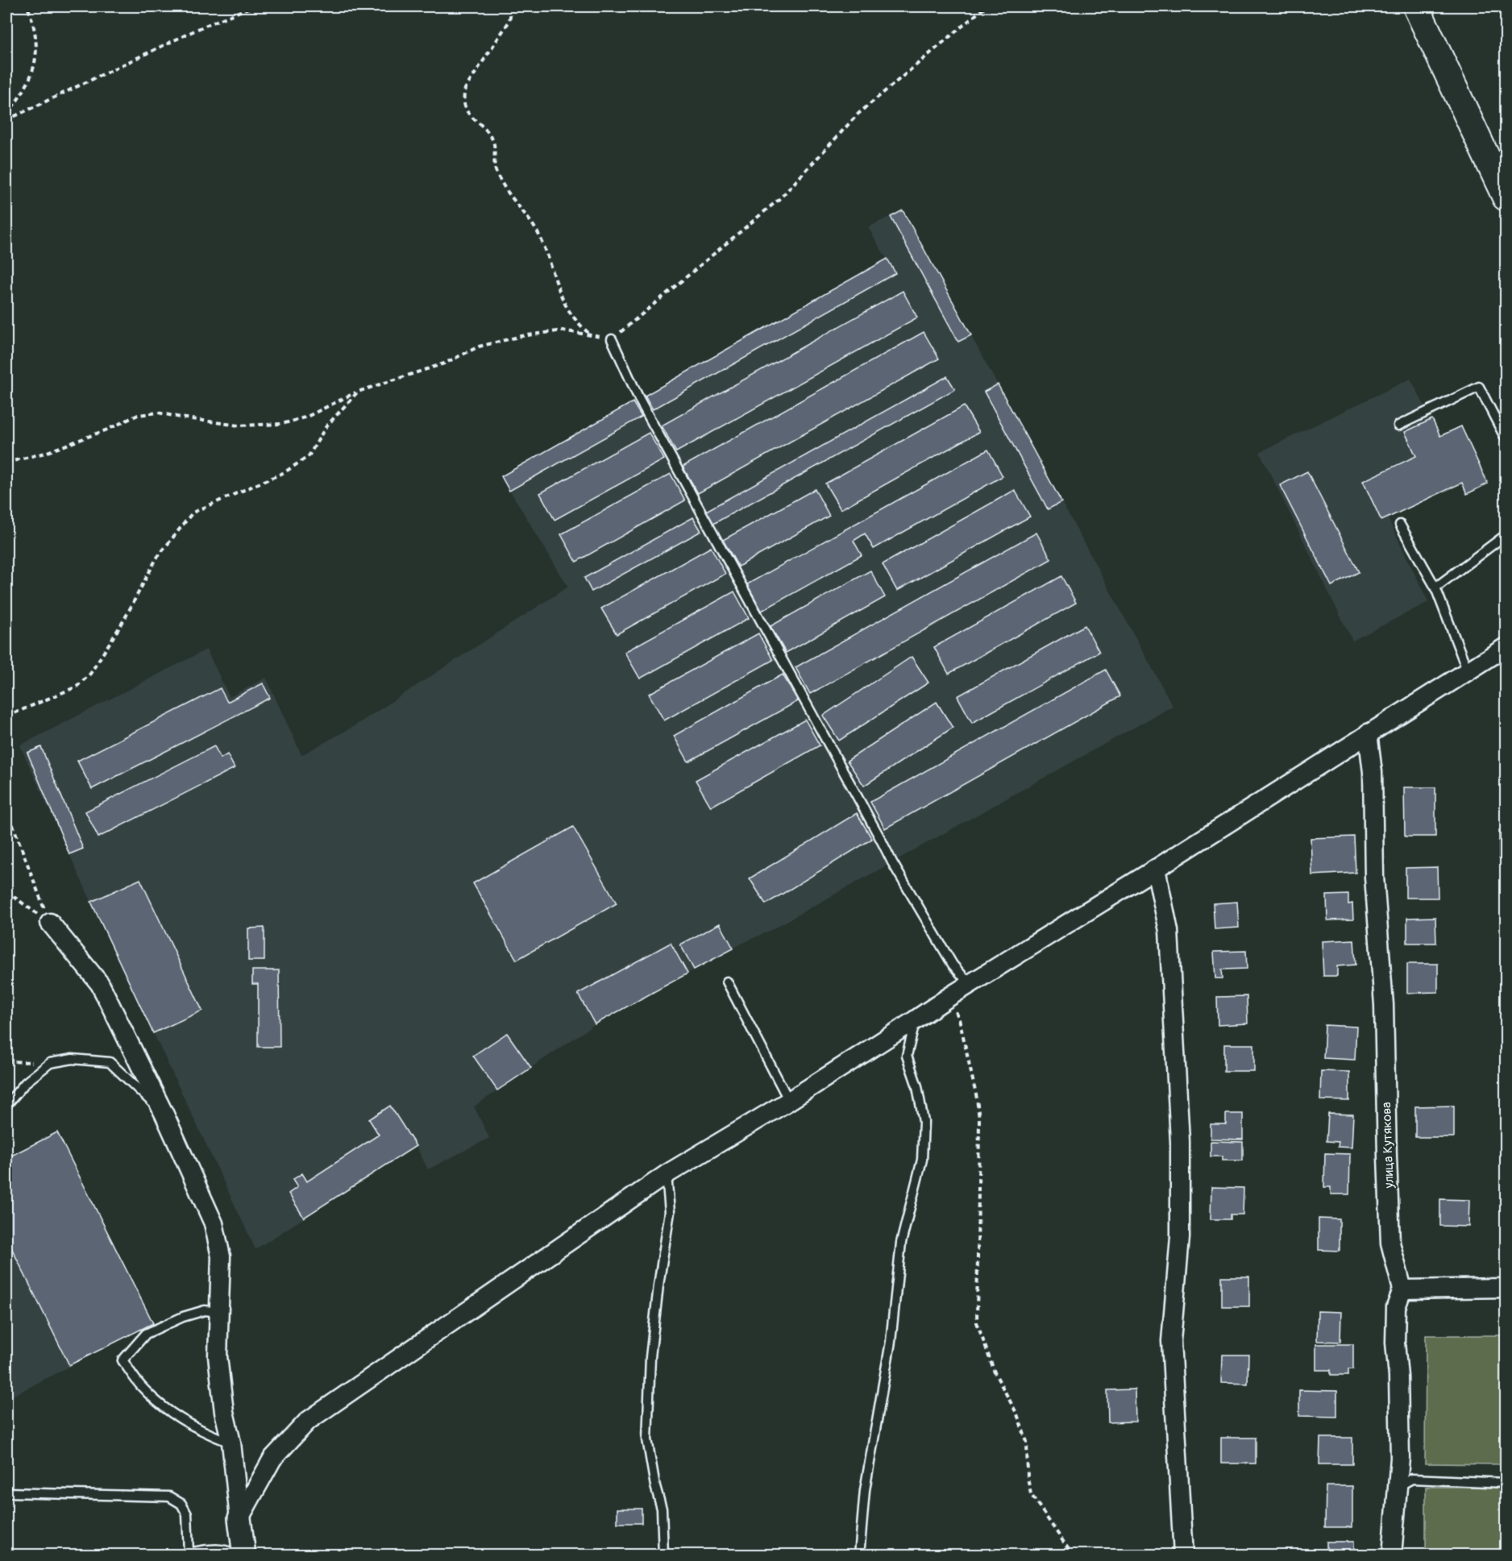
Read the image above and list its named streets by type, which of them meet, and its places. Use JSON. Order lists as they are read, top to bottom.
{
  "streets": {
    "street": ["улица Кутякова"]
  }
}
